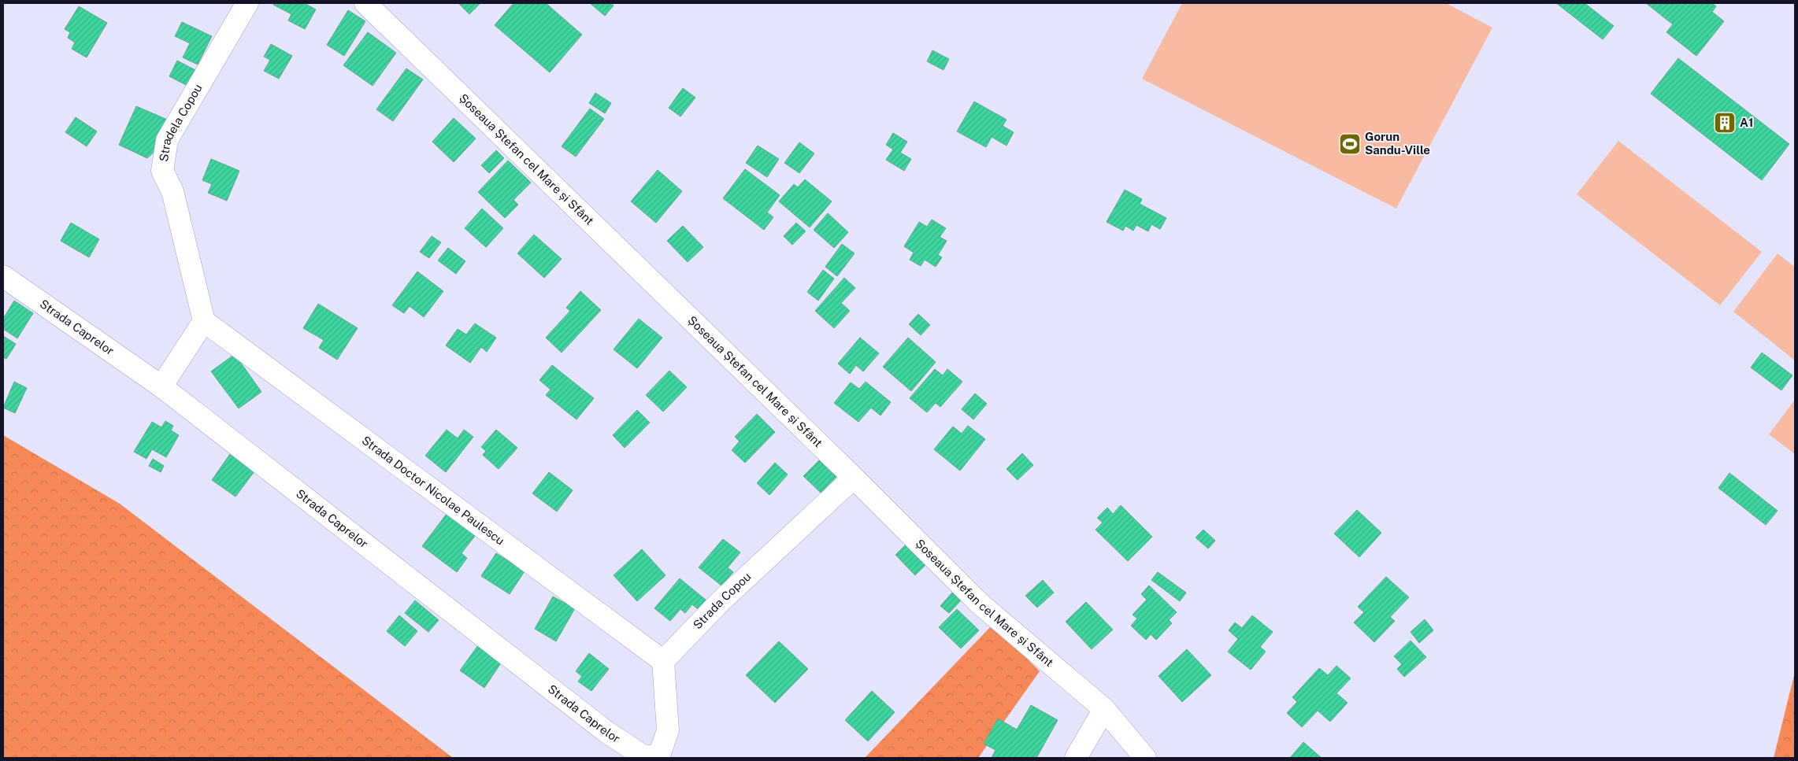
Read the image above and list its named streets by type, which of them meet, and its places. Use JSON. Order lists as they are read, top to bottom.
{
  "streets": {
    "street": [
      "Stradela Copou",
      "Șoseaua Ștefan cel Mare și Sfânt",
      "Strada Caprelor",
      "Strada Doctor Nicolae Paulescu",
      "Strada Copou"
    ]
  },
  "crossings": [
    ["Stradela Copou", "Strada Doctor Nicolae Paulescu"],
    ["Șoseaua Ștefan cel Mare și Sfânt", "Strada Copou"],
    ["Strada Caprelor", "Strada Doctor Nicolae Paulescu"],
    ["Strada Caprelor", "Strada Copou"],
    ["Strada Doctor Nicolae Paulescu", "Strada Copou"]
  ],
  "places": {
    "building": ["A1"],
    "sports": ["Gorun Sandu-Ville"]
  }
}
